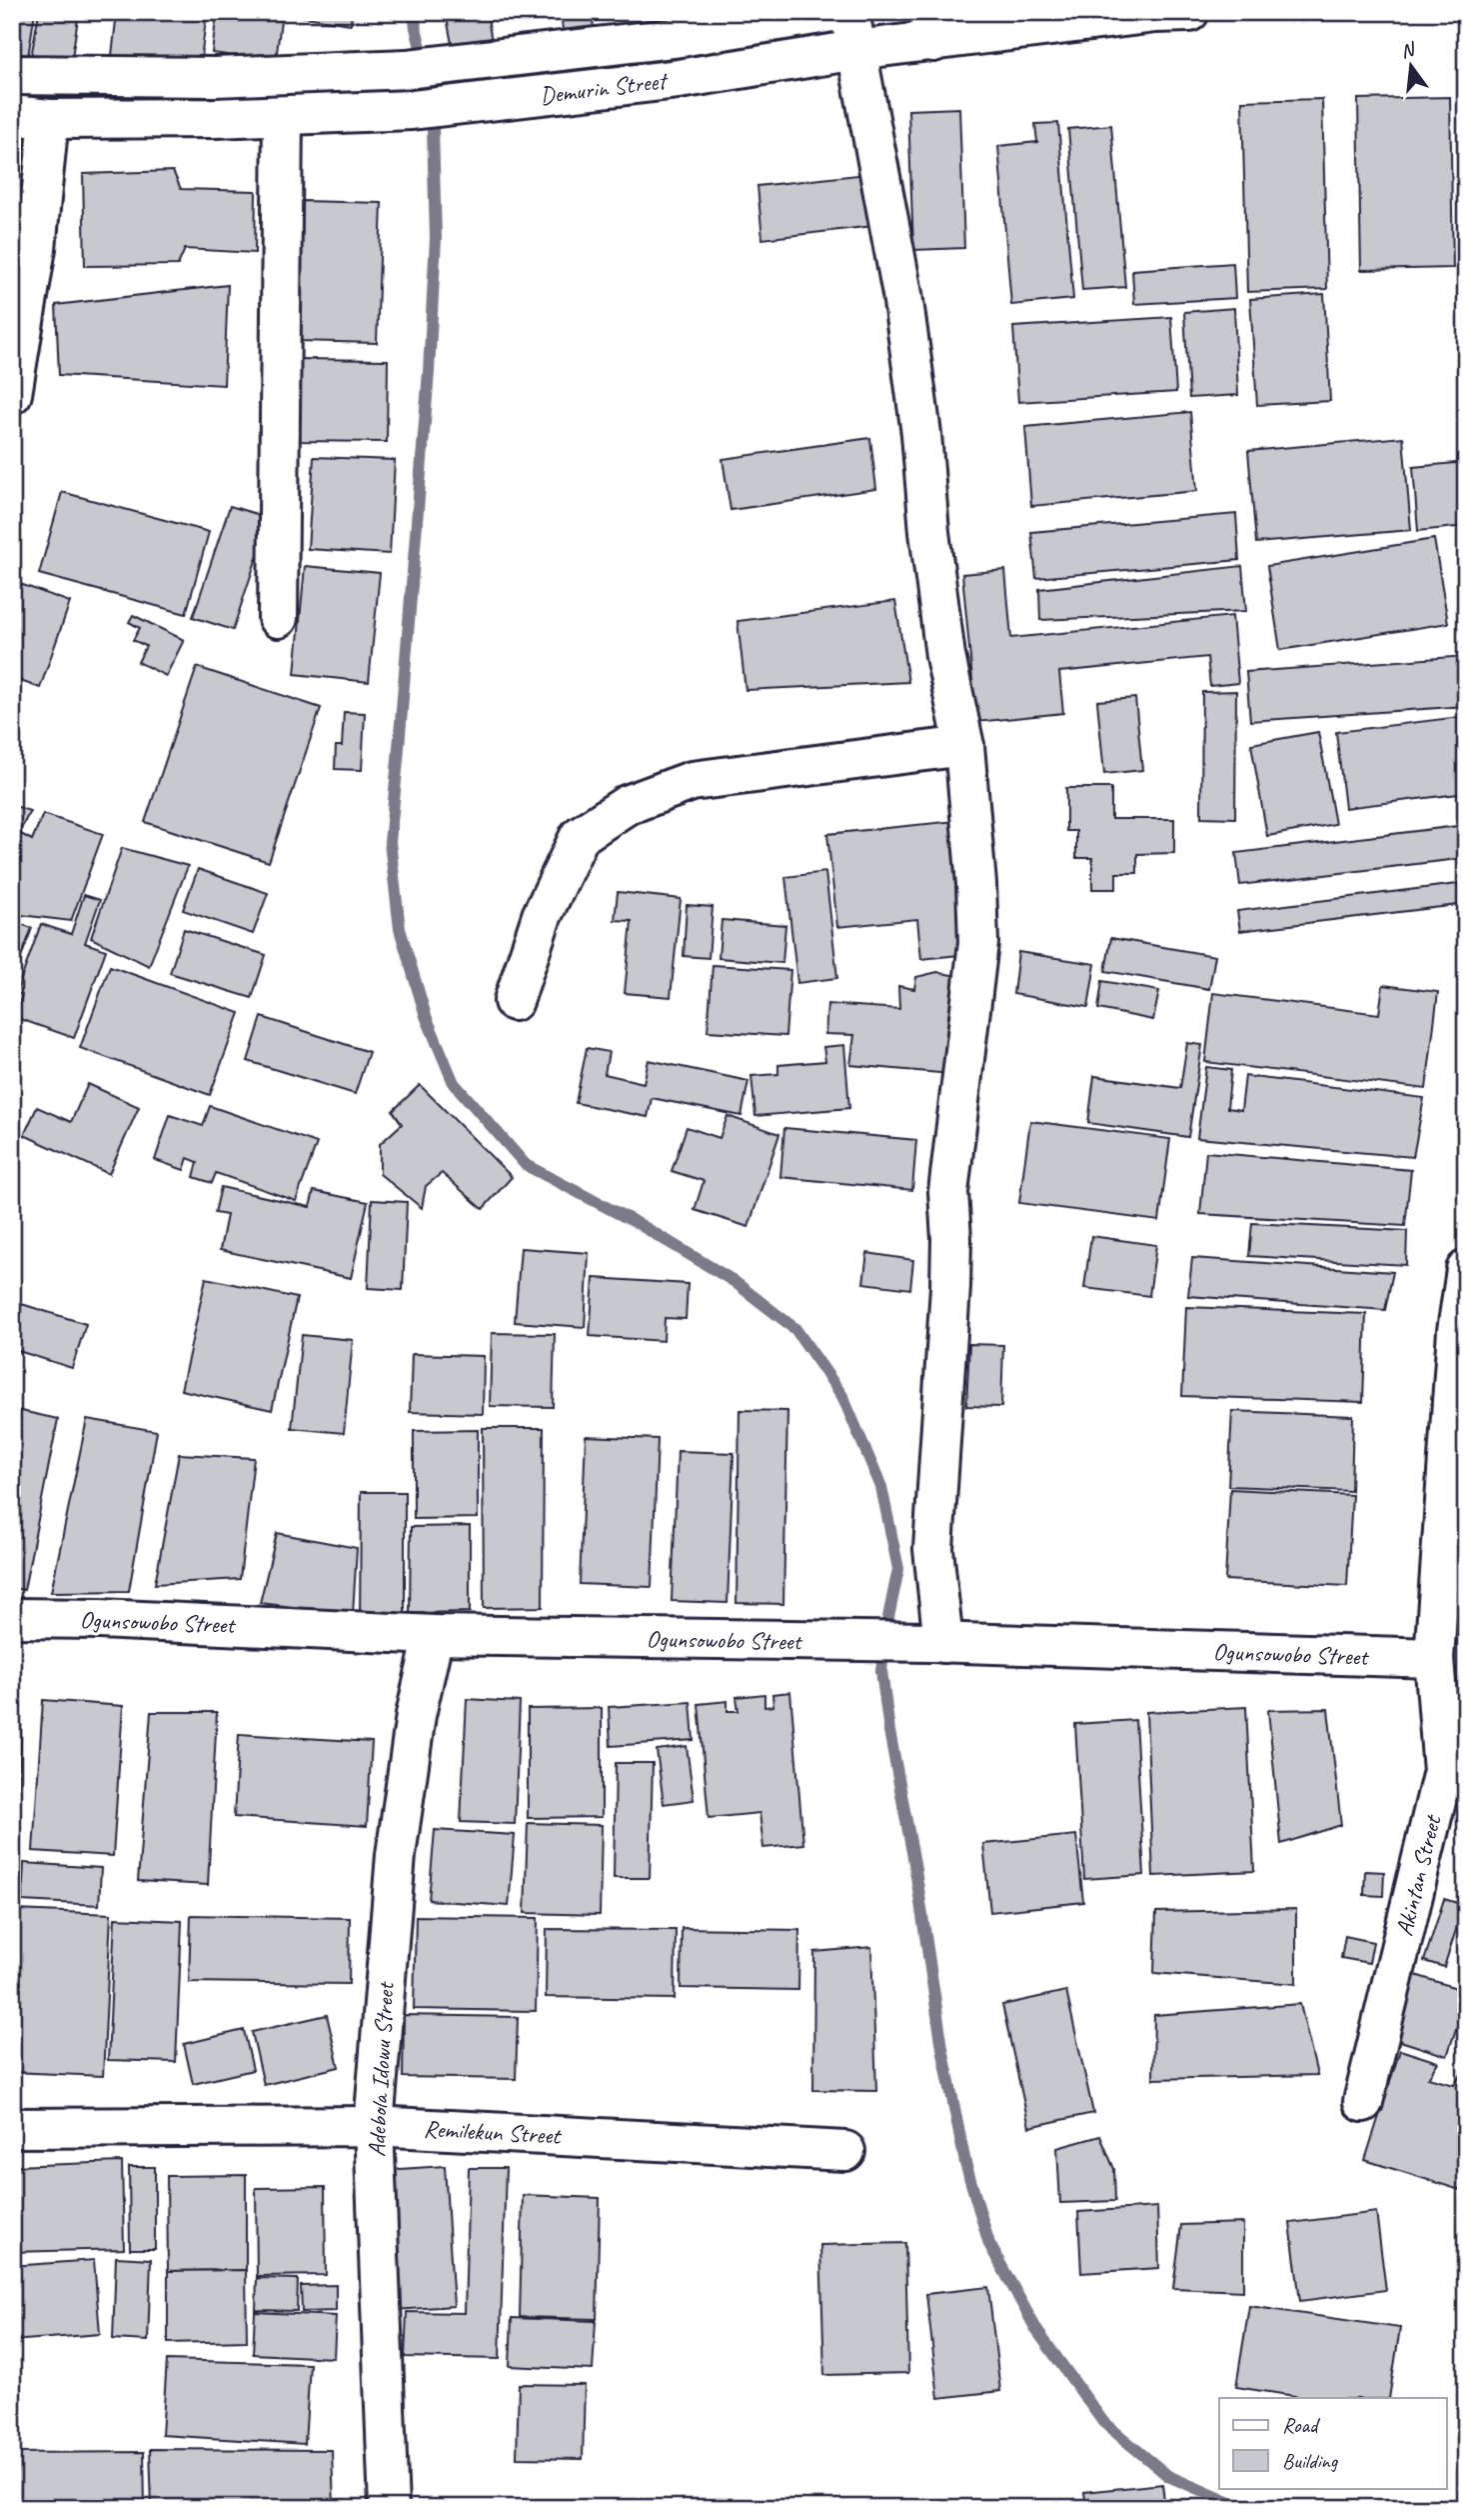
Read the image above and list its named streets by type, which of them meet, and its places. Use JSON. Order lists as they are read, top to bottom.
{
  "streets": {
    "street": [
      "Demurin Street",
      "Ogunsowobo Street",
      "Akintan Street",
      "Adebola Idowu Street",
      "Remilekun Street"
    ]
  },
  "crossings": [
    ["Ogunsowobo Street", "Akintan Street"],
    ["Ogunsowobo Street", "Adebola Idowu Street"],
    ["Adebola Idowu Street", "Remilekun Street"]
  ],
  "legend": ["Road", "Building"],
  "north": "top"
}
